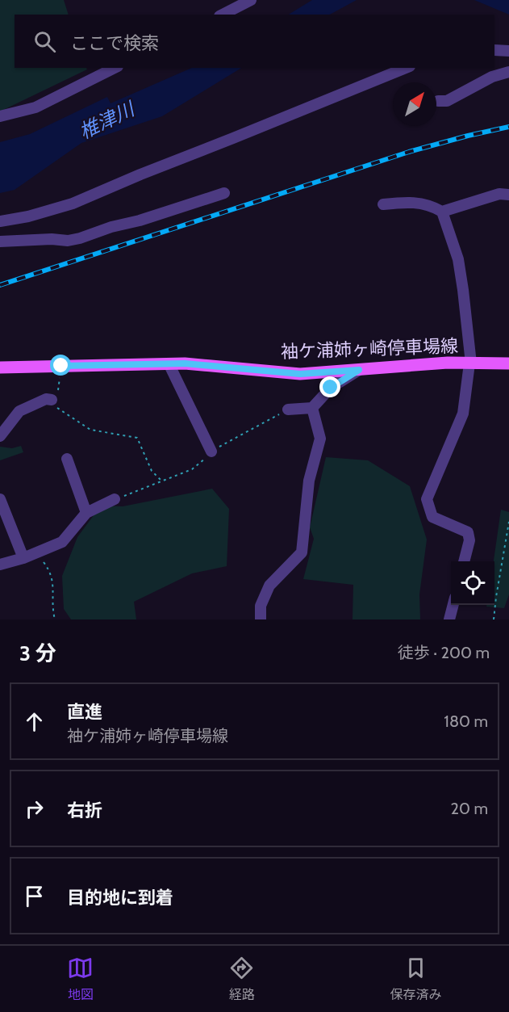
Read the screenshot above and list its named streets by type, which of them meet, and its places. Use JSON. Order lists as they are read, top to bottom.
{
  "streets": {
    "main road": ["袖ケ浦姉ヶ崎停車場線"]
  },
  "water": ["椎津川"],
  "north": "top right",
  "page": {
    "search": "ここで検索",
    "heading": ["3 分", "徒歩 · 200 m"],
    "list": [
      ["直進", "袖ケ浦姉ヶ崎停車場線", "180 m"],
      ["右折", "20 m"],
      "目的地に到着"
    ],
    "nav": ["地図", "経路", "保存済み"]
  }
}
